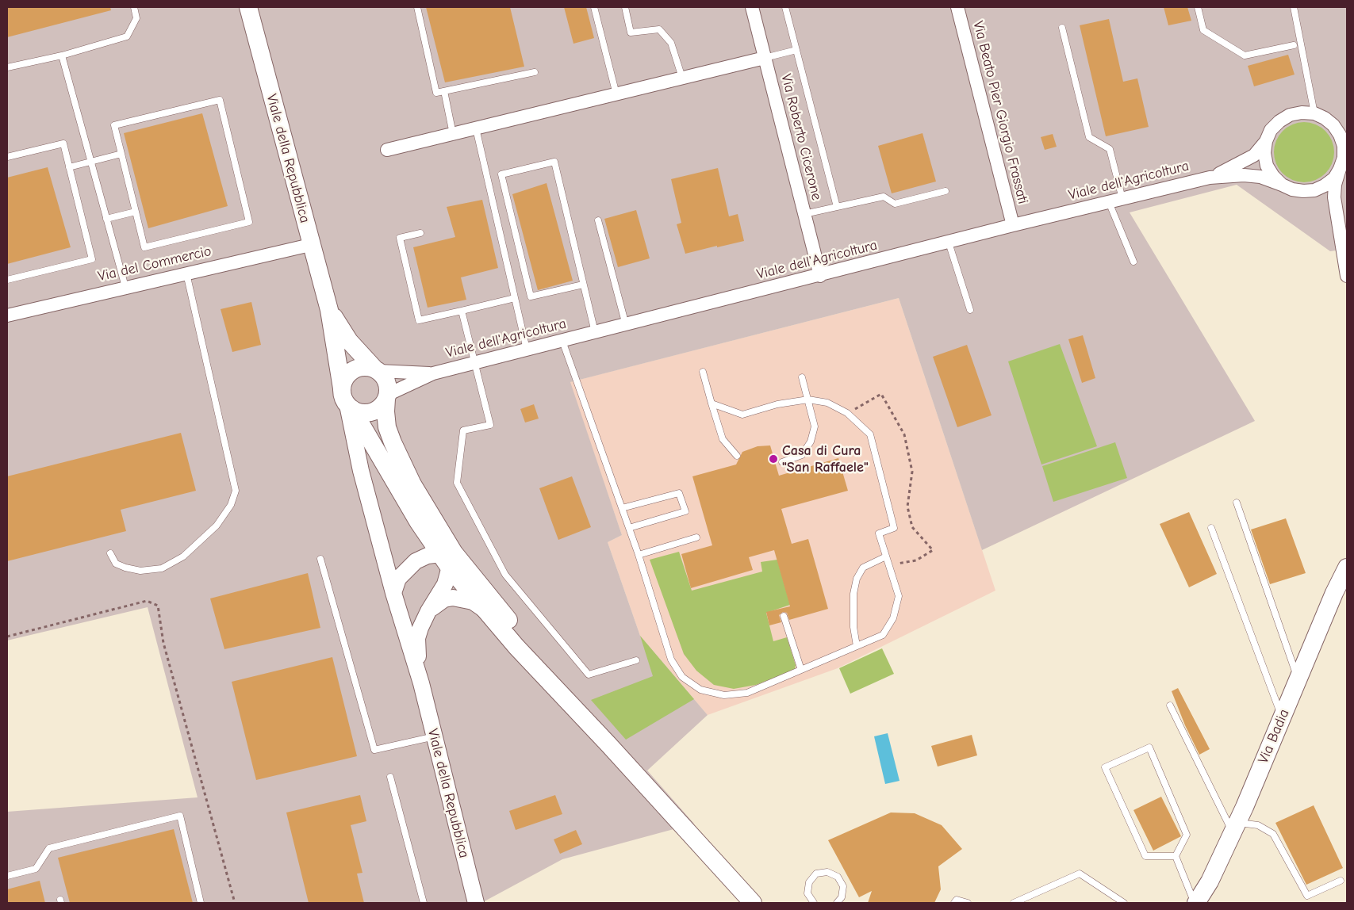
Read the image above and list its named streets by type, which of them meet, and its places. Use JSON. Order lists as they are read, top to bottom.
{
  "streets": {
    "main road": ["Viale della Repubblica", "Via Badia"],
    "street": [
      "Via Beato Pier Giorgio Frassati",
      "Via Roberto Cicerone",
      "Viale dell'Agricoltura",
      "Via del Commercio"
    ]
  },
  "crossings": [
    ["Via Beato Pier Giorgio Frassati", "Viale dell'Agricoltura"],
    ["Via Roberto Cicerone", "Viale dell'Agricoltura"],
    ["Viale della Repubblica", "Viale dell'Agricoltura"],
    ["Viale della Repubblica", "Via del Commercio"]
  ],
  "places": ["Casa di Cura \"San Raffaele\""]
}
